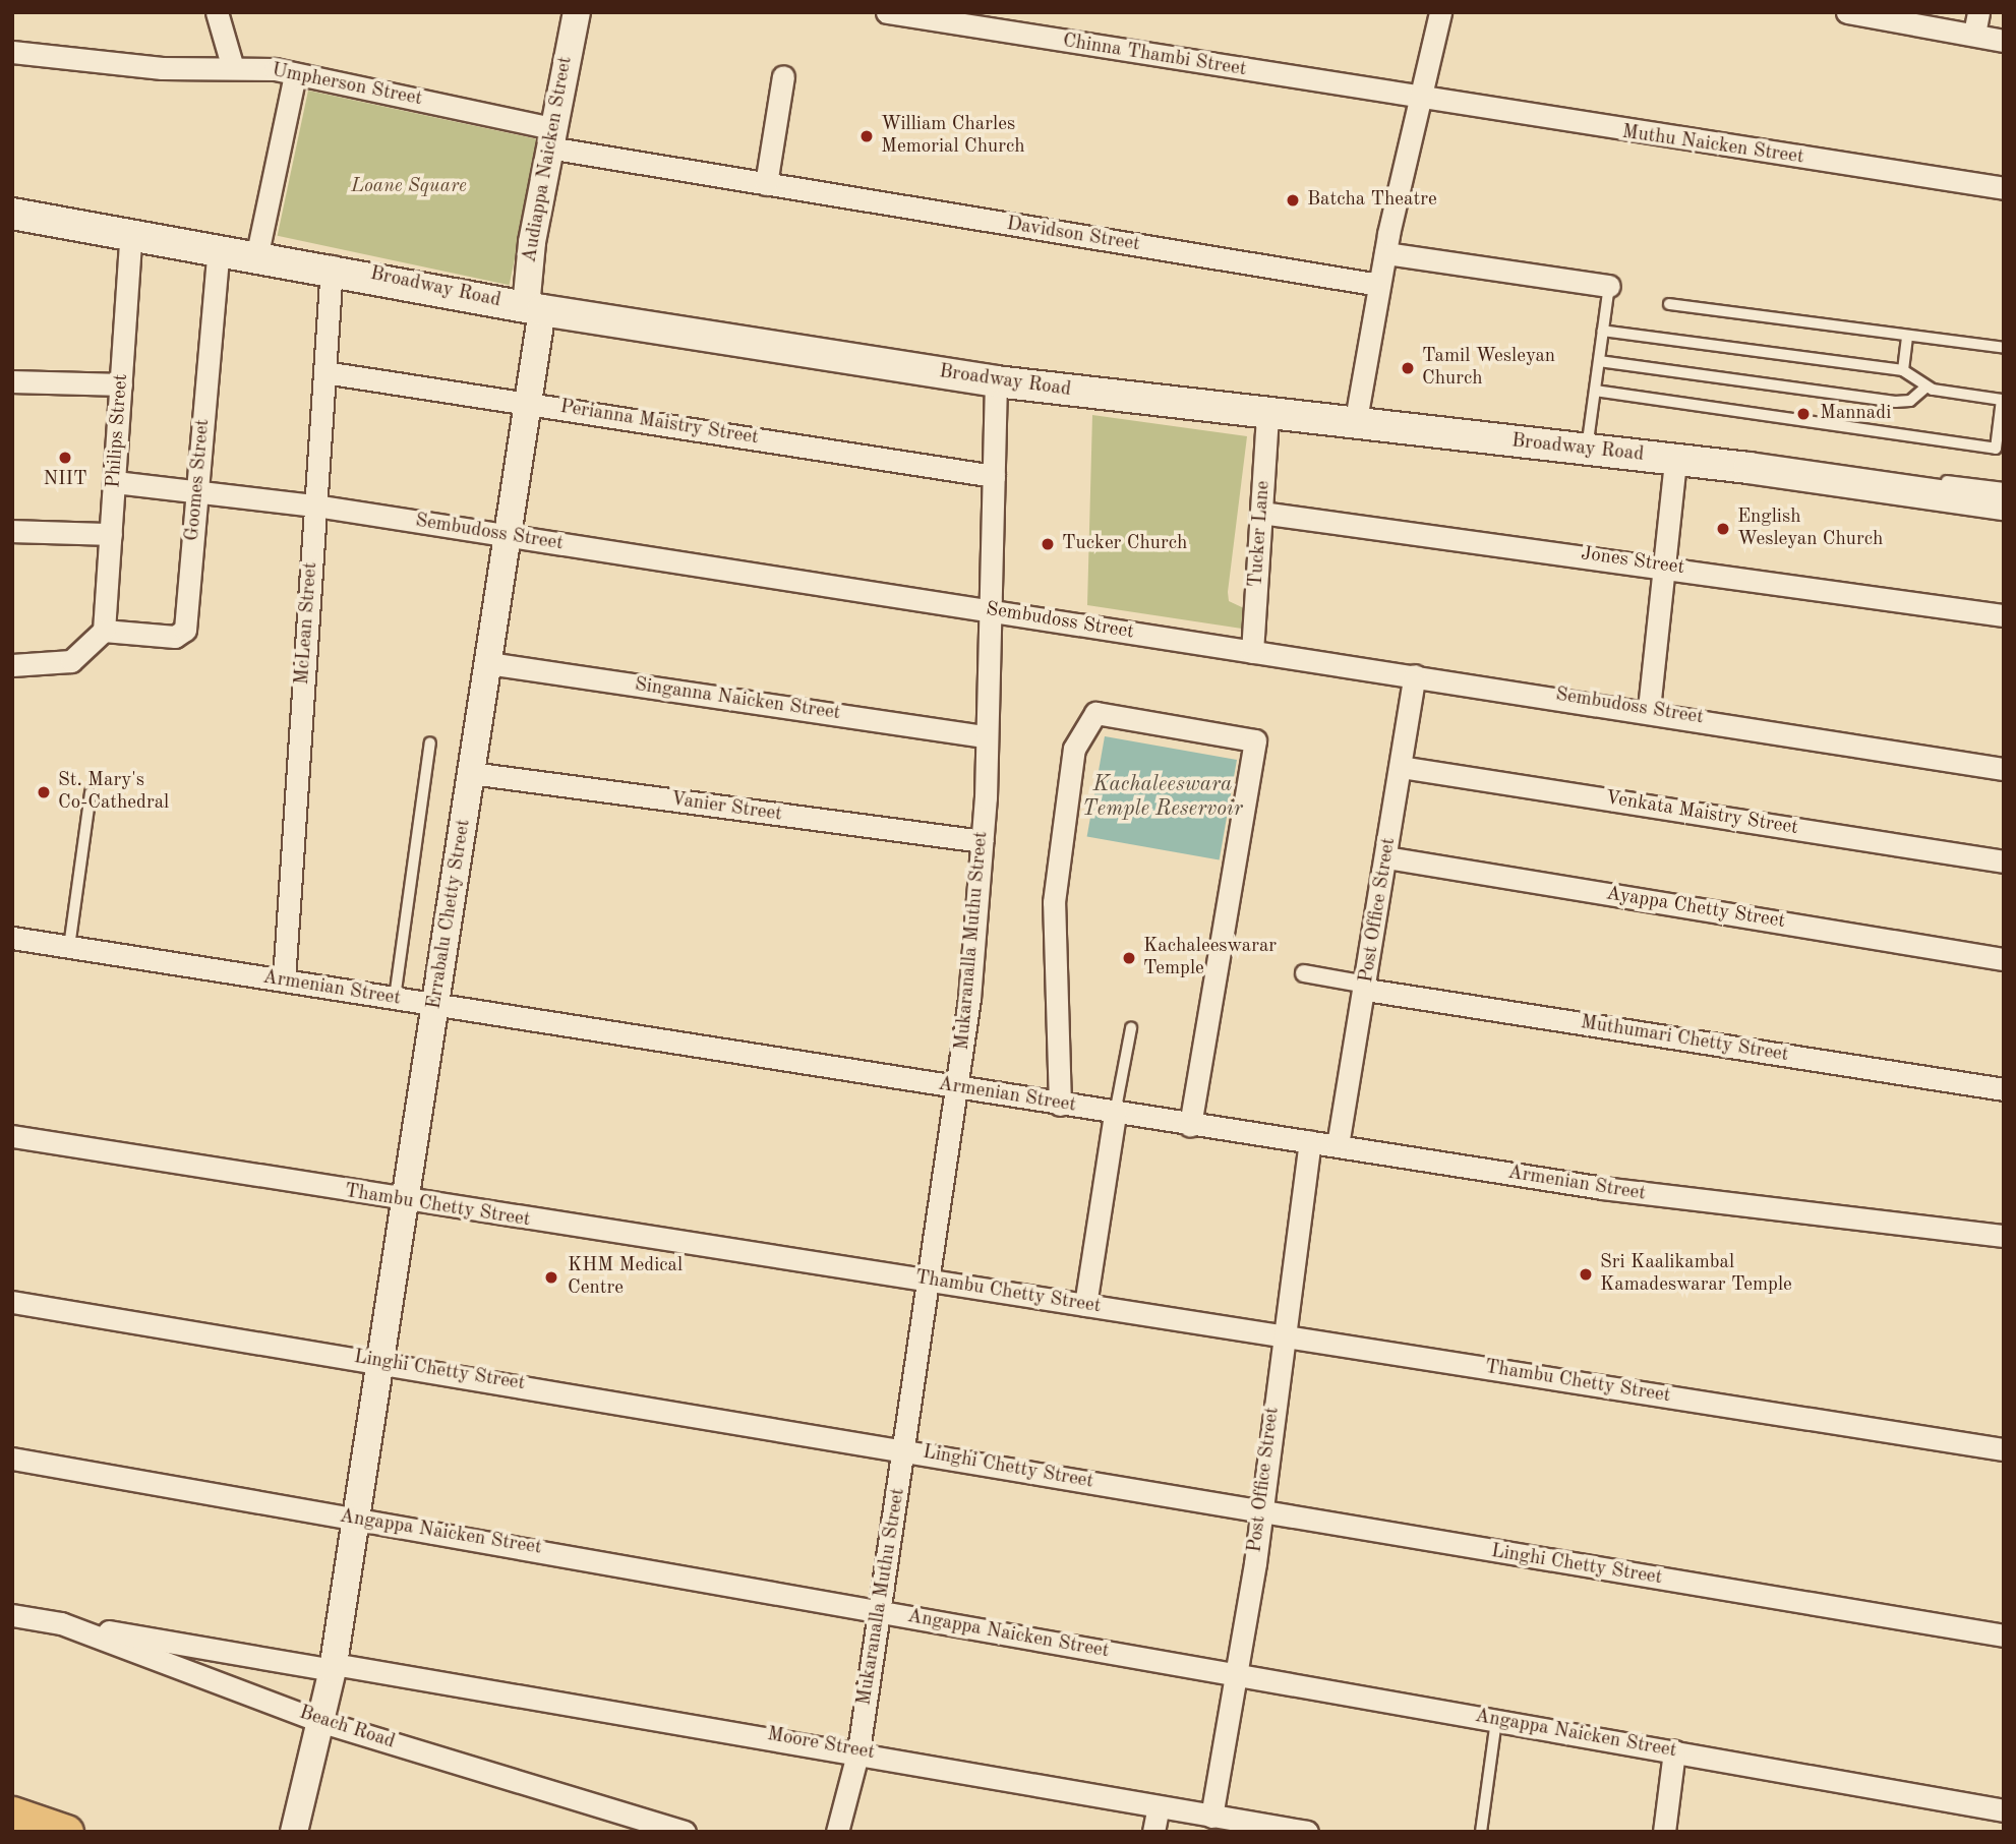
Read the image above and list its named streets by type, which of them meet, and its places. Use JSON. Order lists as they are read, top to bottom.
{
  "streets": {
    "main road": ["Broadway Road"],
    "street": [
      "Chinna Thambi Street",
      "Umpherson Street",
      "Muthu Naicken Street",
      "Audiappa Naicken Street",
      "Davidson Street",
      "Perianna Maistry Street",
      "Philips Street",
      "Goomes Street",
      "Sembudoss Street",
      "Tucker Lane",
      "Jones Street",
      "McLean Street",
      "Singanna Naicken Street",
      "Vanier Street",
      "Venkata Maistry Street",
      "Ayappa Chetty Street",
      "Post Office Street",
      "Errabalu Chetty Street",
      "Mukaranalla Muthu Street",
      "Armenian Street",
      "Muthumari Chetty Street",
      "Thambu Chetty Street",
      "Linghi Chetty Street",
      "Angappa Naicken Street",
      "Beach Road",
      "Moore Street"
    ]
  },
  "crossings": [
    ["Chinna Thambi Street", "Muthu Naicken Street"],
    ["Umpherson Street", "Audiappa Naicken Street"],
    ["Umpherson Street", "Davidson Street"],
    ["Audiappa Naicken Street", "Davidson Street"],
    ["Audiappa Naicken Street", "Broadway Road"],
    ["Audiappa Naicken Street", "Errabalu Chetty Street"],
    ["Broadway Road", "Philips Street"],
    ["Broadway Road", "Goomes Street"],
    ["Broadway Road", "Tucker Lane"],
    ["Broadway Road", "McLean Street"],
    ["Broadway Road", "Errabalu Chetty Street"],
    ["Broadway Road", "Mukaranalla Muthu Street"],
    ["Perianna Maistry Street", "McLean Street"],
    ["Perianna Maistry Street", "Errabalu Chetty Street"],
    ["Perianna Maistry Street", "Mukaranalla Muthu Street"],
    ["Philips Street", "Goomes Street"],
    ["Philips Street", "Sembudoss Street"],
    ["Goomes Street", "Sembudoss Street"],
    ["Sembudoss Street", "Tucker Lane"],
    ["Sembudoss Street", "McLean Street"],
    ["Sembudoss Street", "Post Office Street"],
    ["Sembudoss Street", "Errabalu Chetty Street"],
    ["Sembudoss Street", "Mukaranalla Muthu Street"],
    ["Tucker Lane", "Jones Street"],
    ["McLean Street", "Armenian Street"],
    ["Singanna Naicken Street", "Errabalu Chetty Street"],
    ["Singanna Naicken Street", "Mukaranalla Muthu Street"],
    ["Vanier Street", "Errabalu Chetty Street"],
    ["Vanier Street", "Mukaranalla Muthu Street"],
    ["Venkata Maistry Street", "Post Office Street"],
    ["Ayappa Chetty Street", "Post Office Street"],
    ["Post Office Street", "Armenian Street"],
    ["Post Office Street", "Muthumari Chetty Street"],
    ["Post Office Street", "Thambu Chetty Street"],
    ["Post Office Street", "Linghi Chetty Street"],
    ["Post Office Street", "Angappa Naicken Street"],
    ["Post Office Street", "Moore Street"],
    ["Errabalu Chetty Street", "Armenian Street"],
    ["Errabalu Chetty Street", "Thambu Chetty Street"],
    ["Errabalu Chetty Street", "Linghi Chetty Street"],
    ["Errabalu Chetty Street", "Angappa Naicken Street"],
    ["Errabalu Chetty Street", "Beach Road"],
    ["Errabalu Chetty Street", "Moore Street"],
    ["Mukaranalla Muthu Street", "Armenian Street"],
    ["Mukaranalla Muthu Street", "Thambu Chetty Street"],
    ["Mukaranalla Muthu Street", "Linghi Chetty Street"],
    ["Mukaranalla Muthu Street", "Angappa Naicken Street"],
    ["Mukaranalla Muthu Street", "Moore Street"],
    ["Beach Road", "Moore Street"]
  ],
  "water": ["Kachaleeswara Temple Reservoir"],
  "parks": ["Loane Square"],
  "places": [
    "William Charles Memorial Church",
    "Batcha Theatre",
    "Tamil Wesleyan Church",
    "Mannadi",
    "NIIT",
    "English Wesleyan Church",
    "Tucker Church",
    "St. Mary's Co-Cathedral",
    "Kachaleeswarar Temple",
    "Sri Kaalikambal Kamadeswarar Temple",
    "KHM Medical Centre"
  ]
}
